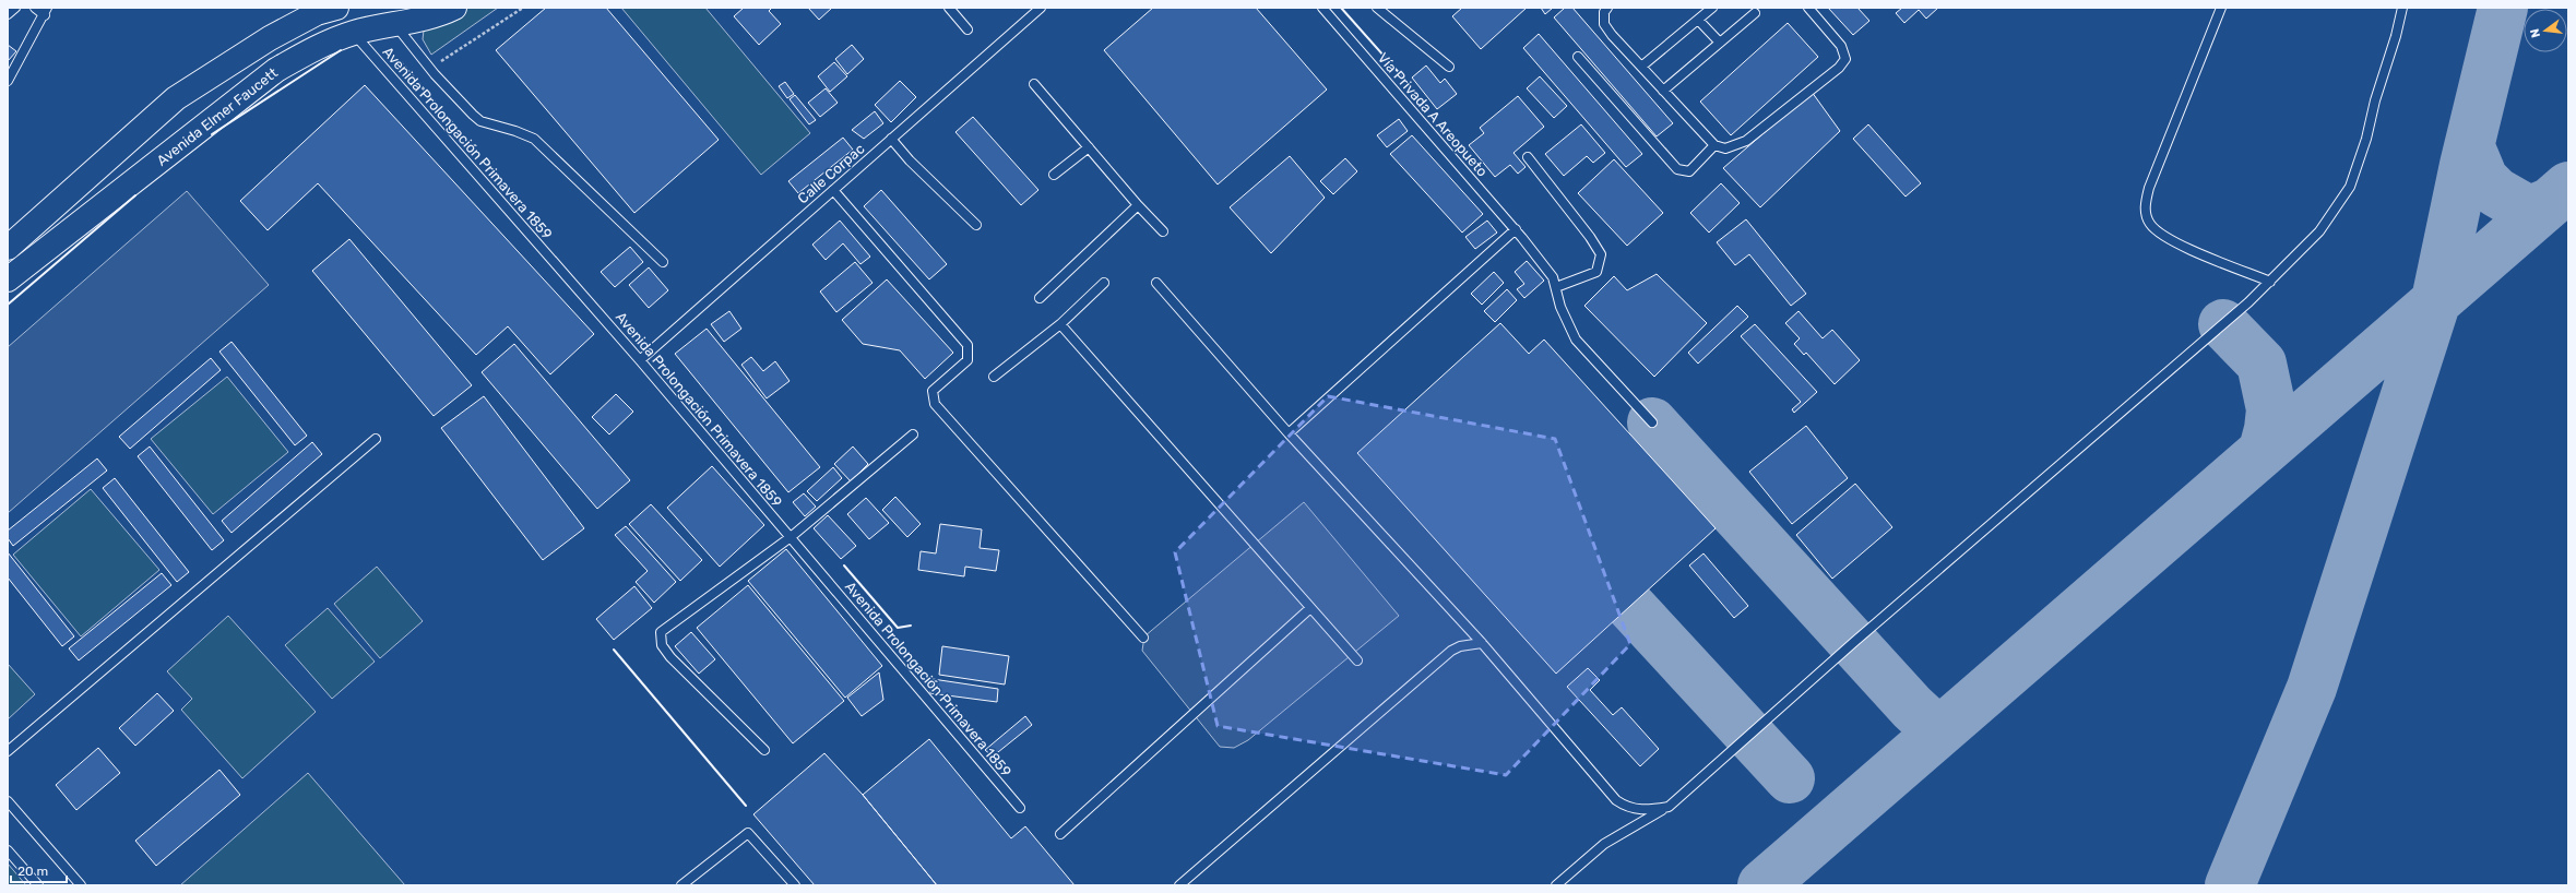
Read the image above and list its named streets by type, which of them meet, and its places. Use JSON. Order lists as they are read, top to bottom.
{
  "streets": {
    "highway": ["Avenida Elmer Faucett"],
    "lane": ["Vía Privada A Areopueto", "Avenida Prolongación Primavera 1859", "Calle Corpac"]
  },
  "crossings": [
    ["Avenida Elmer Faucett", "Avenida Prolongación Primavera 1859"],
    ["Avenida Prolongación Primavera 1859", "Calle Corpac"]
  ],
  "scale_bar": "20 m",
  "north": "left"
}
